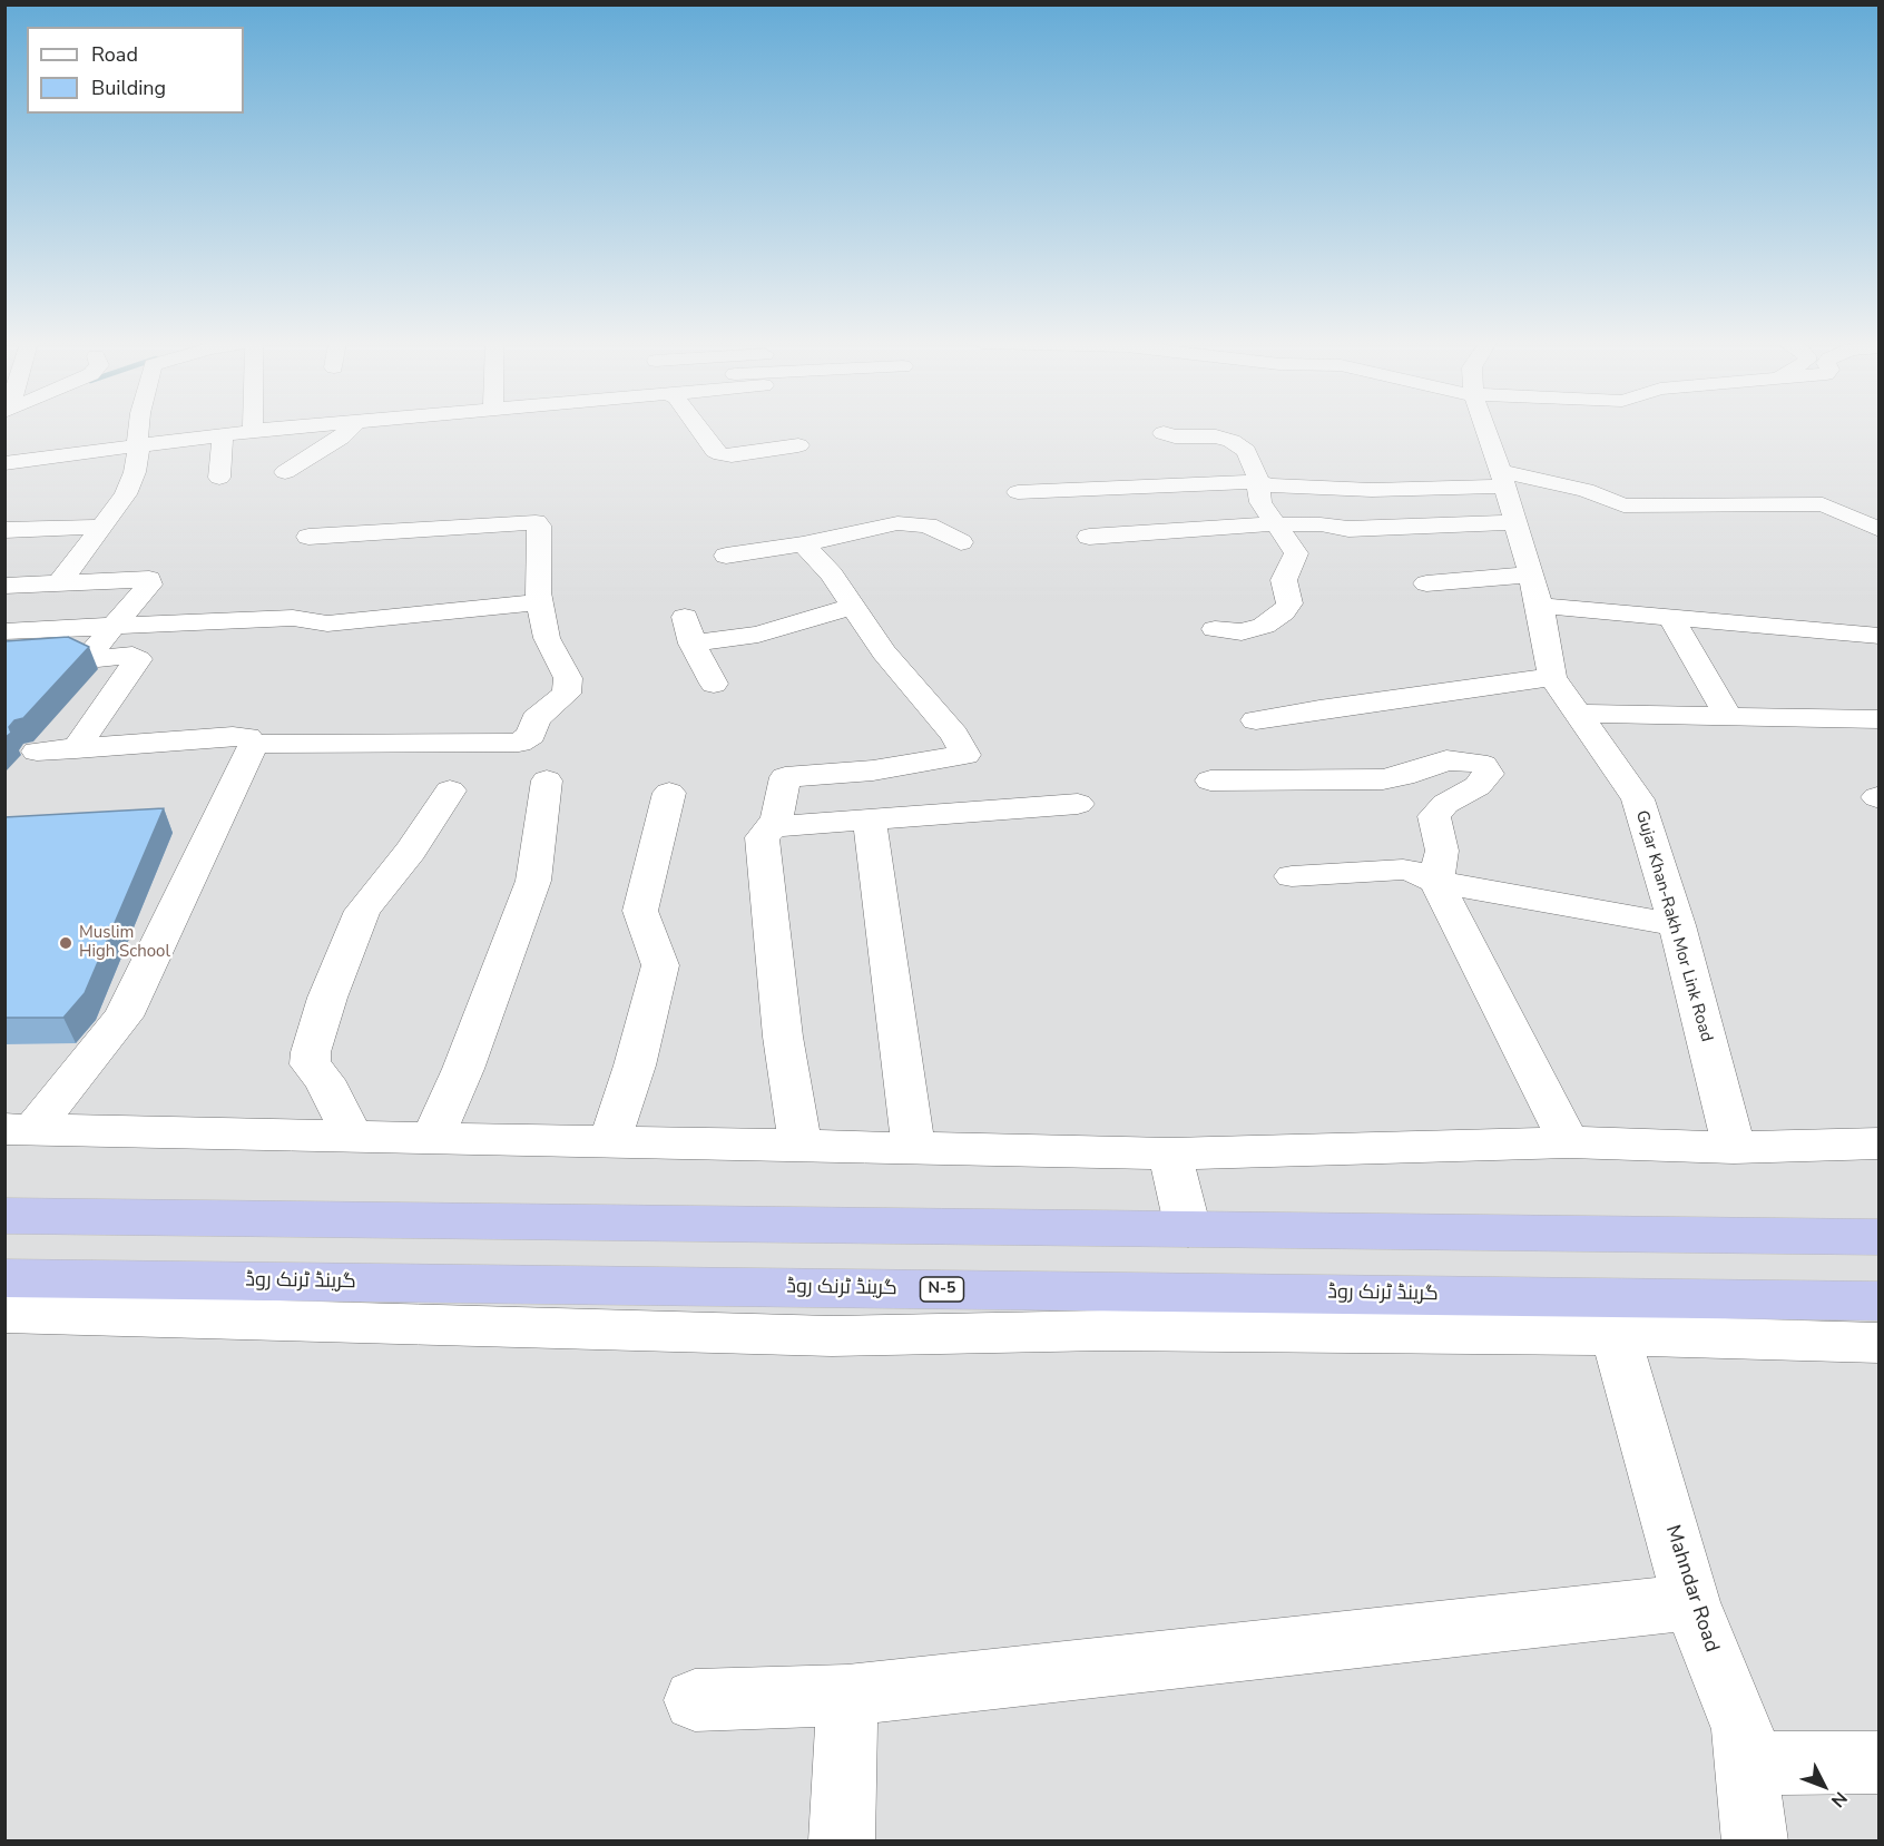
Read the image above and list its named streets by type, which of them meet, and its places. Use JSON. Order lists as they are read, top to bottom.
{
  "streets": {
    "highway": ["گرینڈ ٹرنک روڈ", "N-5"],
    "street": ["Gujar Khan-Rakh Mor Link Road", "Mahndar Road"]
  },
  "places": ["Muslim High School"],
  "legend": ["Road", "Building"],
  "north": "bottom right"
}
